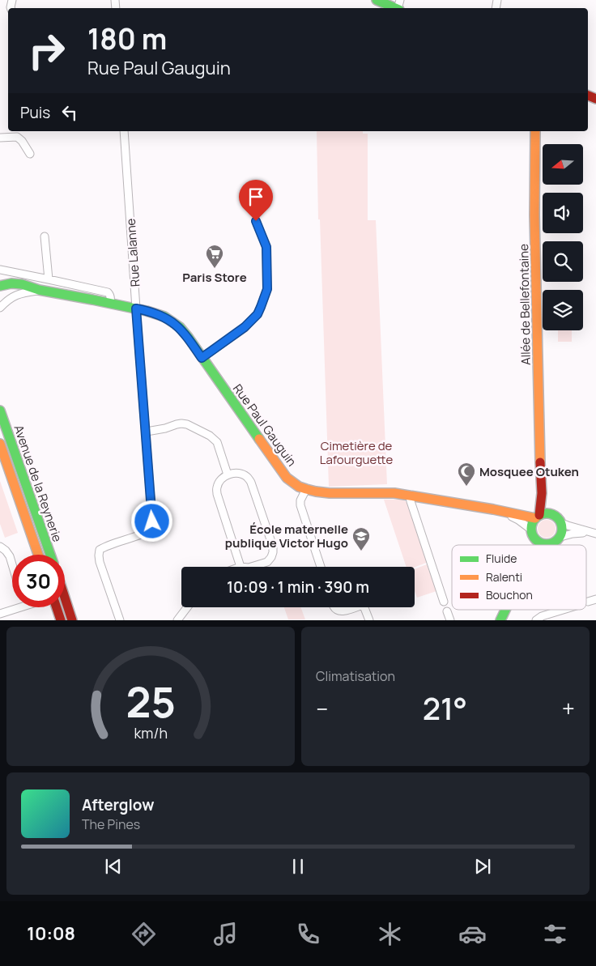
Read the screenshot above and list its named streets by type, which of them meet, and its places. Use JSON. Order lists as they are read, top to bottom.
{
  "streets": {
    "street": [
      "Rue Lalanne",
      "Allée de Bellefontaine",
      "Rue Paul Gauguin",
      "Avenue de la Reynerie"
    ]
  },
  "crossings": [
    ["Rue Lalanne", "Rue Paul Gauguin"],
    ["Allée de Bellefontaine", "Rue Paul Gauguin"]
  ],
  "parks": ["Cimetière de Lafourguette"],
  "places": {
    "supermarket": ["Paris Store"],
    "mosque": ["Mosquee Otuken"],
    "school or university": ["École maternelle publique Victor Hugo"]
  },
  "legend": ["Fluide", "Ralenti", "Bouchon"],
  "north": "left",
  "page": {
    "turn": ["180 m", "Rue Paul Gauguin"],
    "then": "Puis",
    "limit": "30",
    "trip": "10:09 · 1 min · 390 m",
    "tile": "Climatisation",
    "heat": ["−", "21°", "+"],
    "song": ["Afterglow", "The Pines"],
    "tabs": "10:08",
    "gauge": ["25", "km/h"]
  }
}
